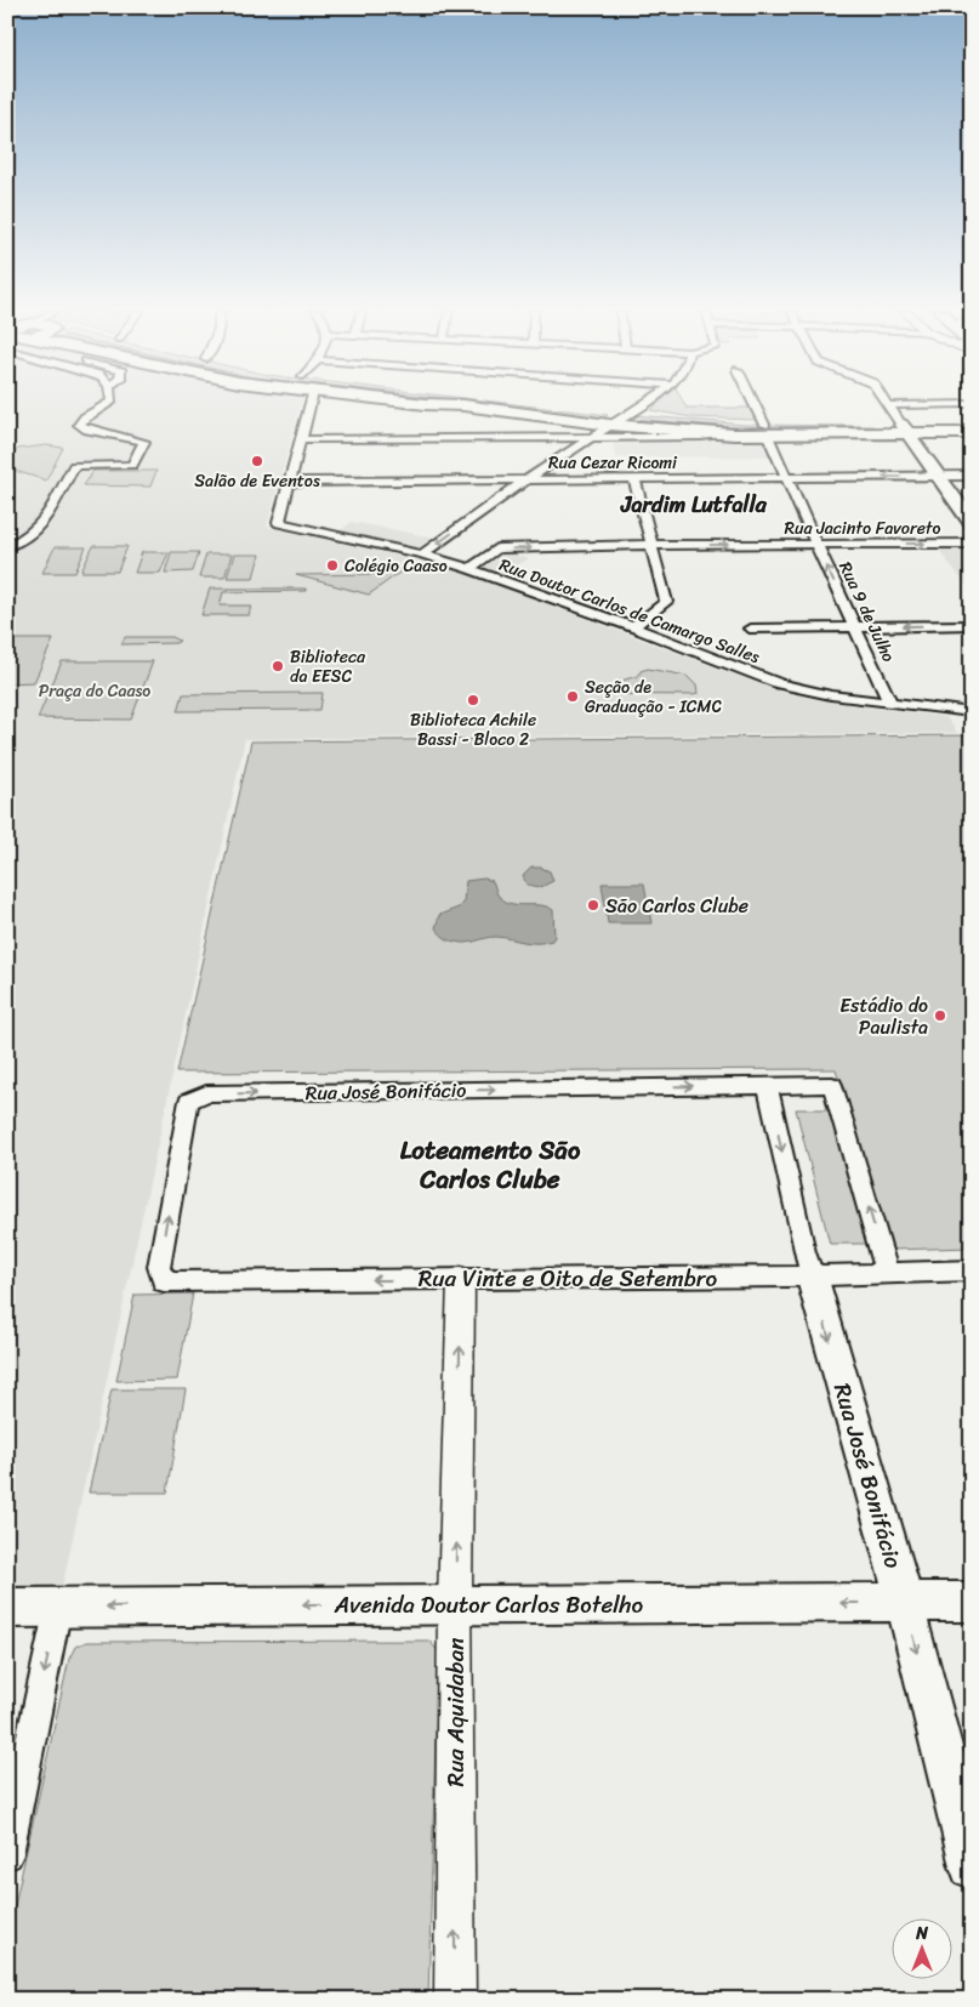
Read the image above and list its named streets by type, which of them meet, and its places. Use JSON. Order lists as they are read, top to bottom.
{
  "streets": {
    "main road": ["Rua José Bonifácio", "Avenida Doutor Carlos Botelho"],
    "street": [
      "Rua Cezar Ricomi",
      "Rua Jacinto Favoreto",
      "Rua Doutor Carlos de Camargo Salles",
      "Rua 9 de Julho",
      "Rua Vinte e Oito de Setembro",
      "Rua Aquidaban"
    ]
  },
  "crossings": [
    ["Rua Cezar Ricomi", "Rua Doutor Carlos de Camargo Salles"],
    ["Rua Cezar Ricomi", "Rua 9 de Julho"],
    ["Rua Jacinto Favoreto", "Rua Doutor Carlos de Camargo Salles"],
    ["Rua Jacinto Favoreto", "Rua 9 de Julho"],
    ["Rua Doutor Carlos de Camargo Salles", "Rua 9 de Julho"],
    ["Rua José Bonifácio", "Rua Vinte e Oito de Setembro"],
    ["Rua José Bonifácio", "Avenida Doutor Carlos Botelho"],
    ["Rua Vinte e Oito de Setembro", "Rua Aquidaban"],
    ["Avenida Doutor Carlos Botelho", "Rua Aquidaban"]
  ],
  "one_way": ["Rua Vinte e Oito de Setembro", "Avenida Doutor Carlos Botelho", "Rua Aquidaban"],
  "districts": ["Jardim Lutfalla", "Loteamento São Carlos Clube"],
  "parks": ["Praça do Caaso"],
  "places": [
    "Salão de Eventos",
    "Colégio Caaso",
    "Biblioteca da EESC",
    "Seção de Graduação - ICMC",
    "Biblioteca Achile Bassi - Bloco 2",
    "São Carlos Clube",
    "Estádio do Paulista"
  ],
  "north": "top"
}
